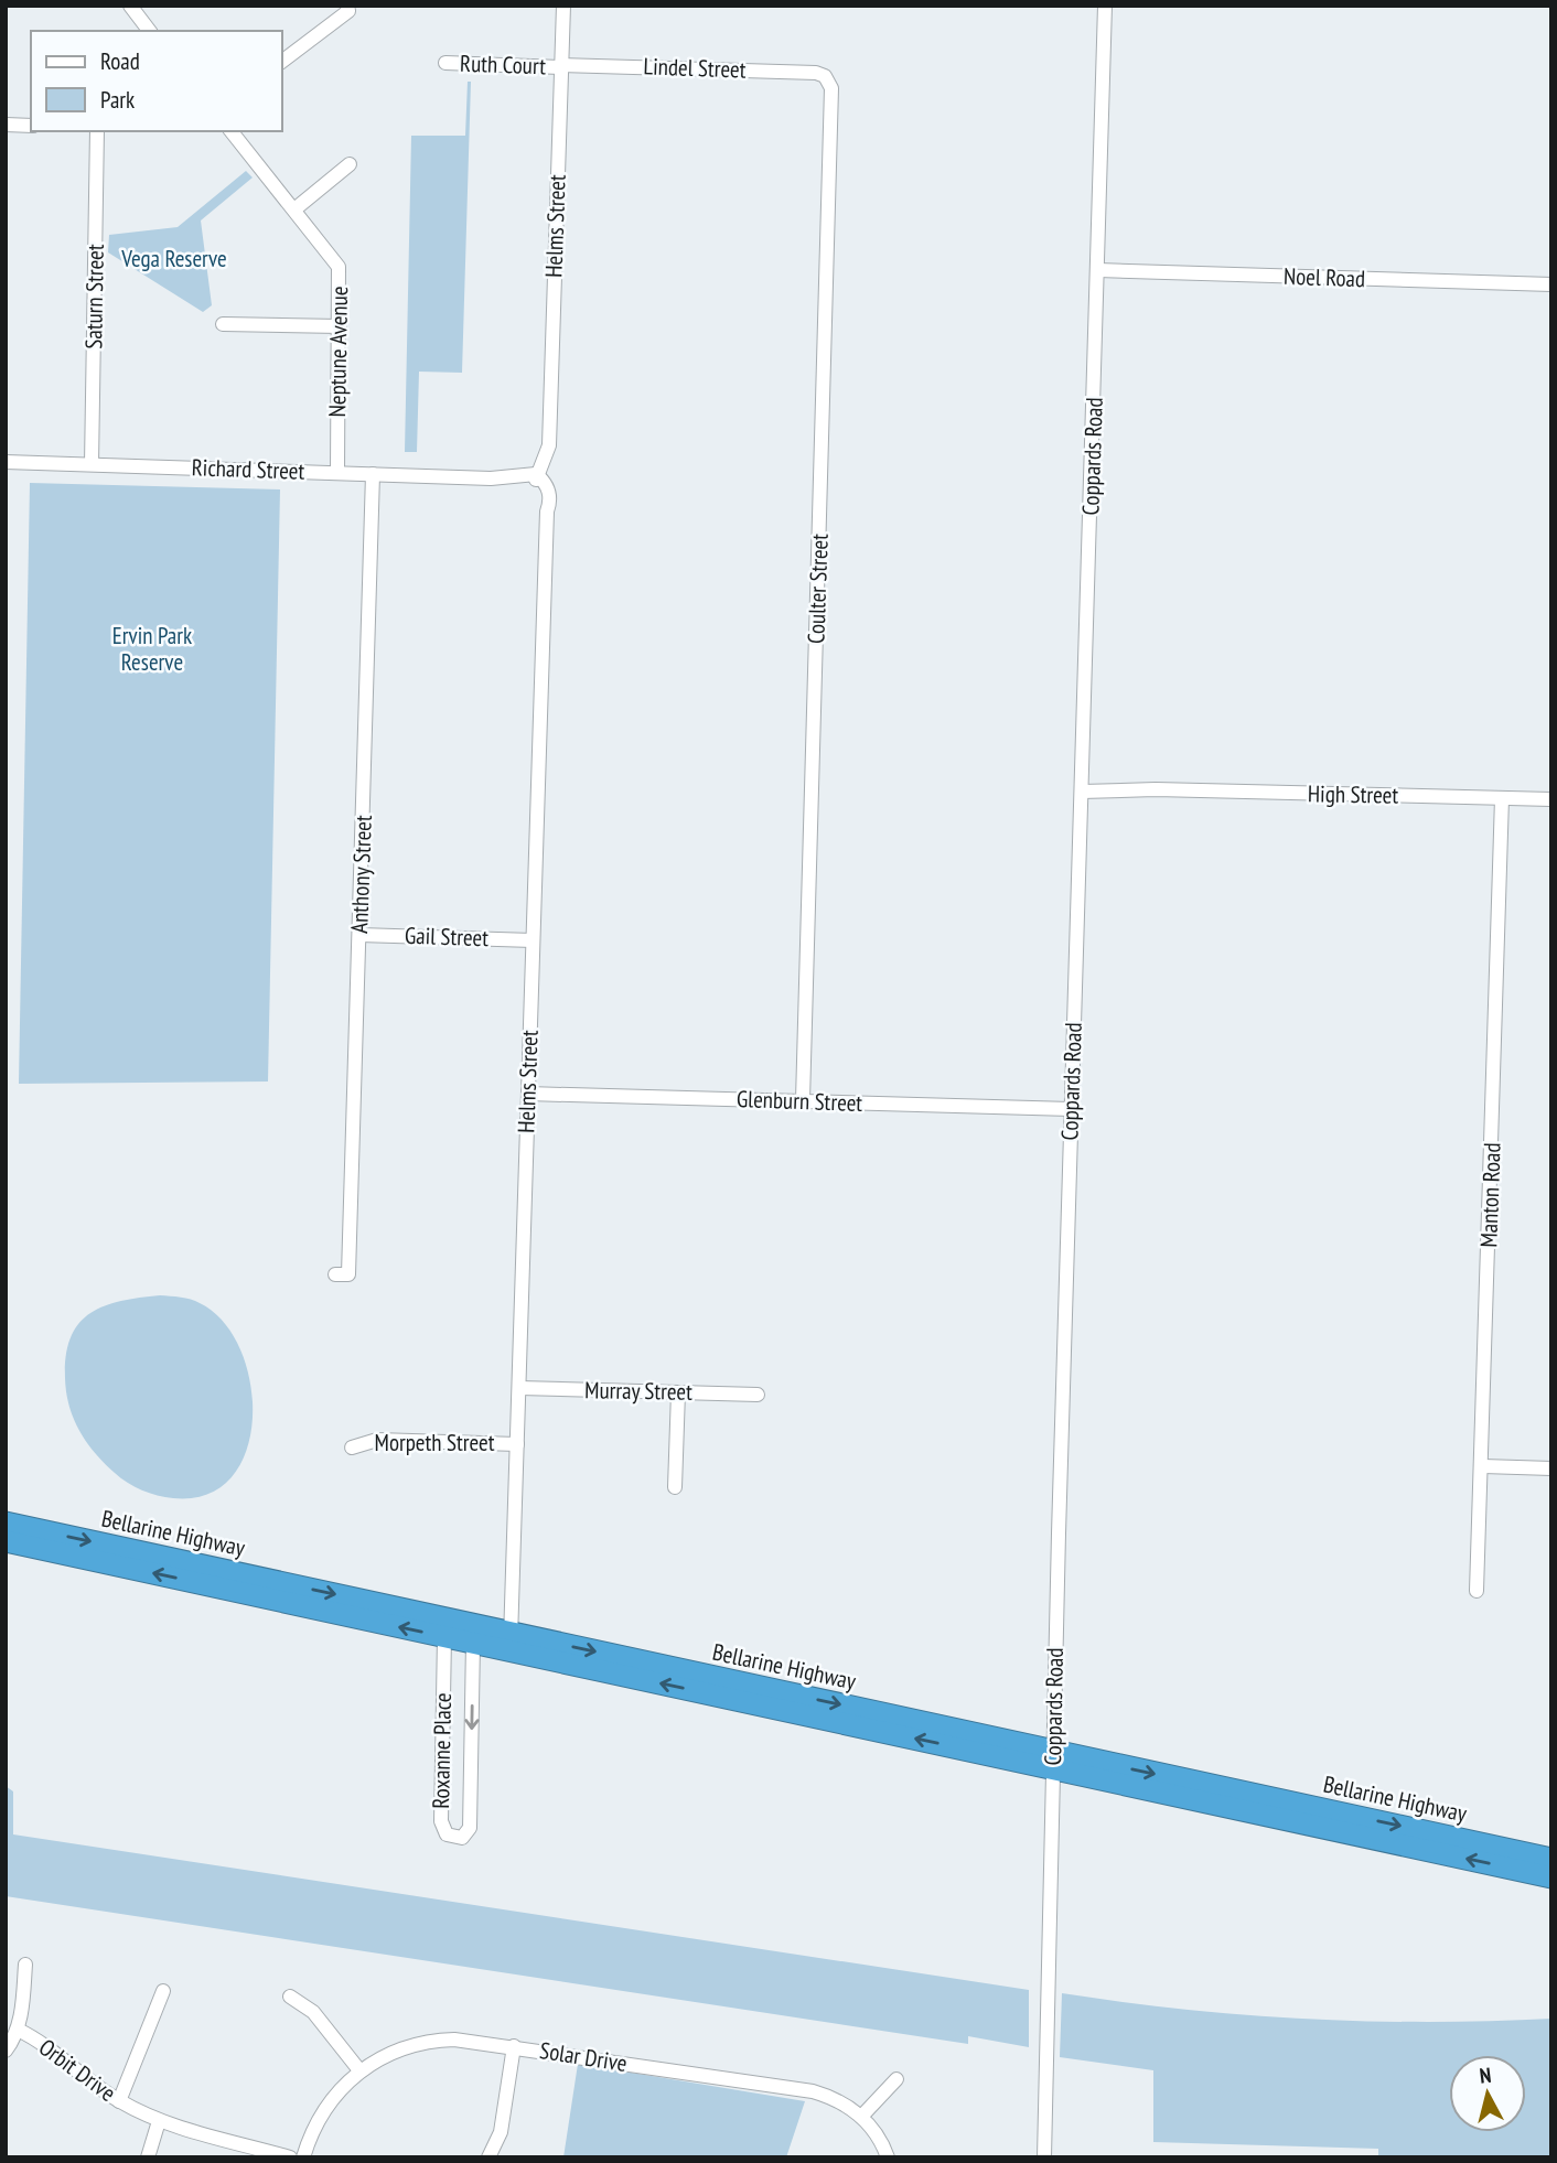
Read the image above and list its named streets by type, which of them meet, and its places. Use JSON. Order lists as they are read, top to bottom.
{
  "streets": {
    "highway": ["Bellarine Highway"],
    "street": [
      "Ruth Court",
      "Lindel Street",
      "Helms Street",
      "Noel Road",
      "Saturn Street",
      "Neptune Avenue",
      "Coppards Road",
      "Richard Street",
      "Coulter Street",
      "High Street",
      "Anthony Street",
      "Gail Street",
      "Glenburn Street",
      "Manton Road",
      "Murray Street",
      "Morpeth Street",
      "Roxanne Place",
      "Solar Drive",
      "Orbit Drive"
    ]
  },
  "crossings": [
    ["Ruth Court", "Lindel Street"],
    ["Ruth Court", "Helms Street"],
    ["Lindel Street", "Helms Street"],
    ["Lindel Street", "Coulter Street"],
    ["Helms Street", "Richard Street"],
    ["Helms Street", "Gail Street"],
    ["Helms Street", "Glenburn Street"],
    ["Helms Street", "Murray Street"],
    ["Helms Street", "Morpeth Street"],
    ["Helms Street", "Bellarine Highway"],
    ["Noel Road", "Coppards Road"],
    ["Saturn Street", "Richard Street"],
    ["Neptune Avenue", "Richard Street"],
    ["Coppards Road", "High Street"],
    ["Coppards Road", "Glenburn Street"],
    ["Coppards Road", "Bellarine Highway"],
    ["Richard Street", "Anthony Street"],
    ["Coulter Street", "Glenburn Street"],
    ["High Street", "Manton Road"],
    ["Anthony Street", "Gail Street"],
    ["Bellarine Highway", "Roxanne Place"]
  ],
  "parks": ["Vega Reserve", "Ervin Park Reserve"],
  "legend": ["Road", "Park"],
  "north": "top"
}
